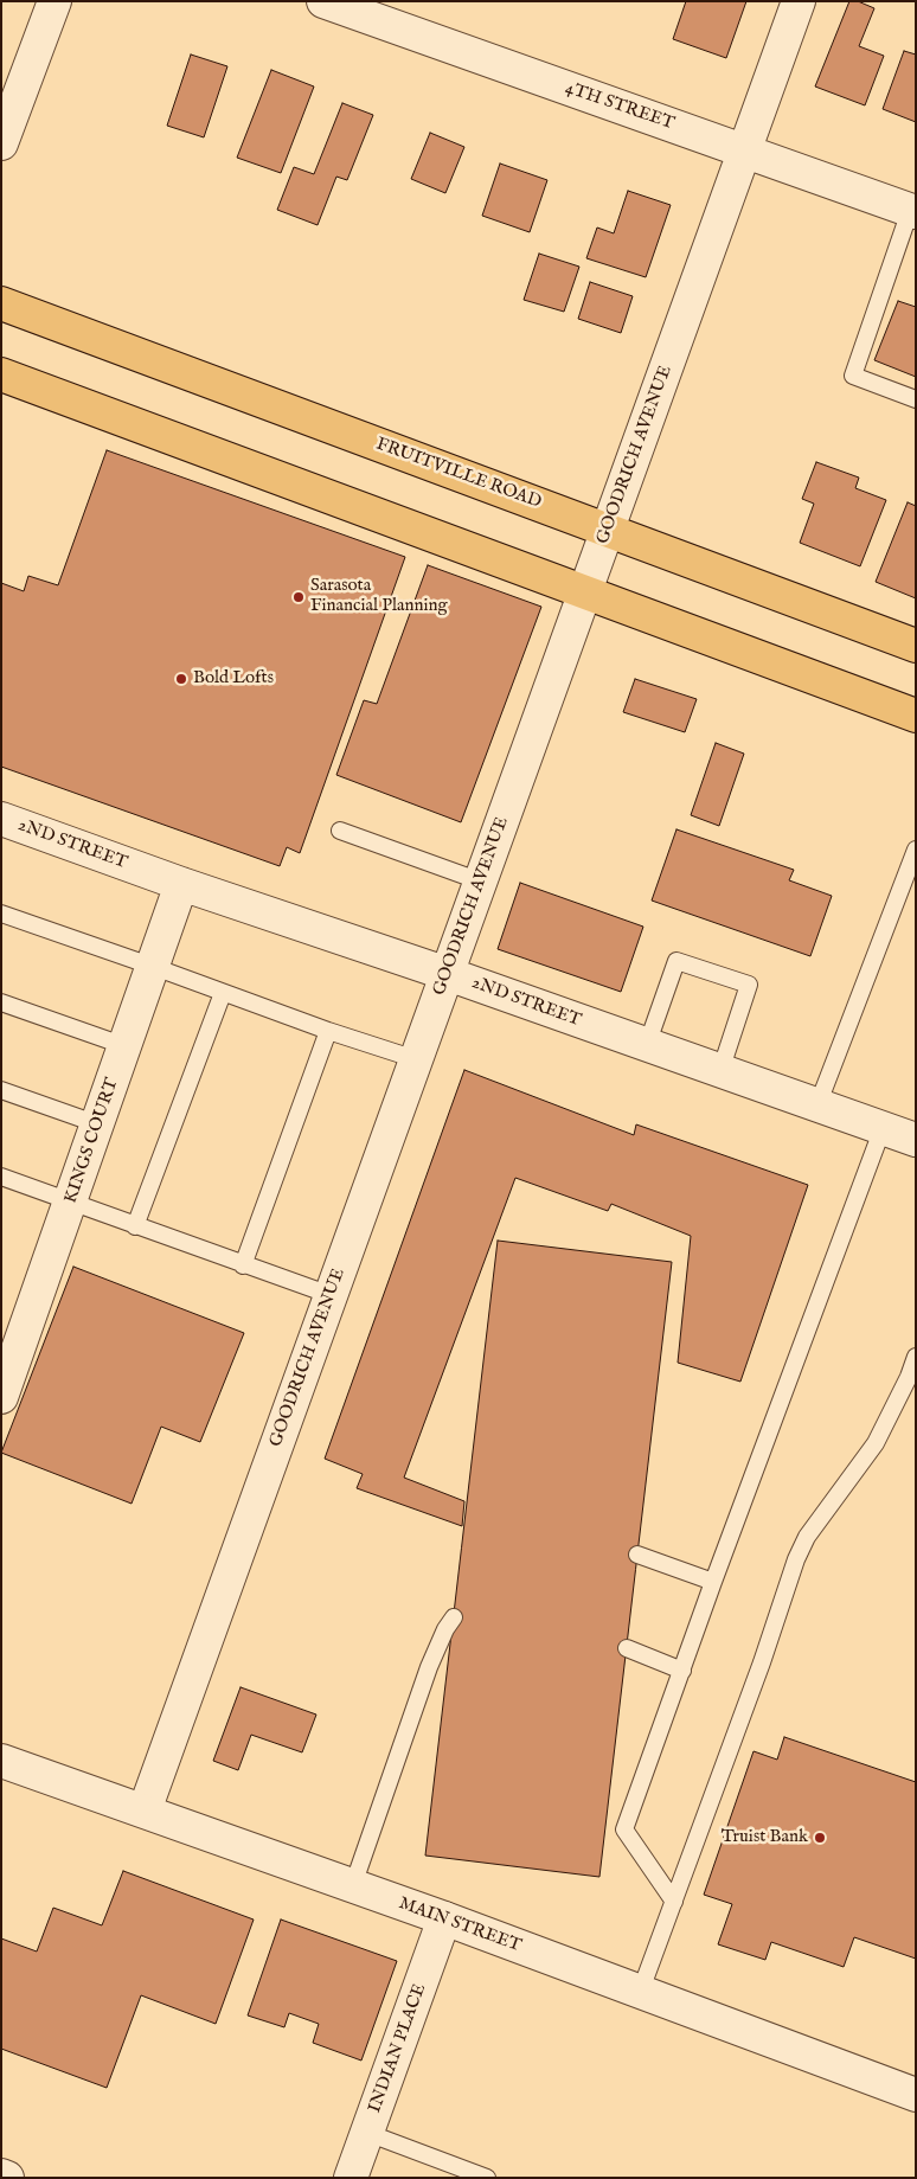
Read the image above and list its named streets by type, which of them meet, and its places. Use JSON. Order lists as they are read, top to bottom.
{
  "streets": {
    "main road": ["FRUITVILLE ROAD"],
    "street": [
      "4TH STREET",
      "GOODRICH AVENUE",
      "2ND STREET",
      "KINGS COURT",
      "MAIN STREET",
      "INDIAN PLACE"
    ]
  },
  "crossings": [
    ["4TH STREET", "GOODRICH AVENUE"],
    ["GOODRICH AVENUE", "FRUITVILLE ROAD"],
    ["GOODRICH AVENUE", "2ND STREET"],
    ["GOODRICH AVENUE", "MAIN STREET"],
    ["2ND STREET", "KINGS COURT"],
    ["MAIN STREET", "INDIAN PLACE"]
  ],
  "places": ["Sarasota Financial Planning", "Bold Lofts", "Truist Bank"]
}
